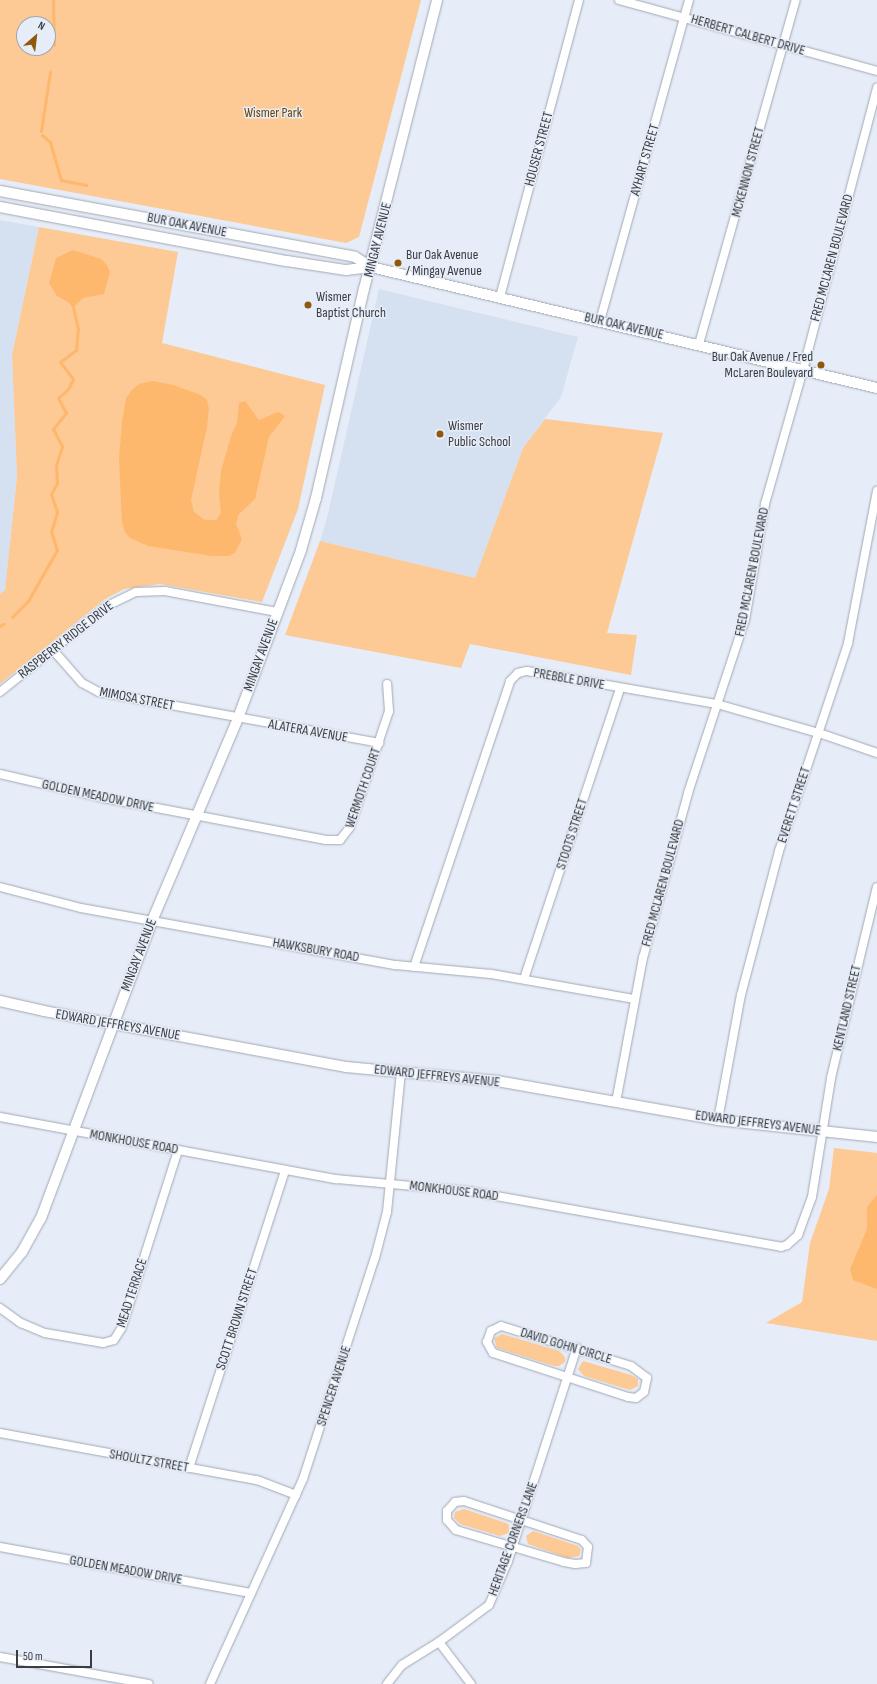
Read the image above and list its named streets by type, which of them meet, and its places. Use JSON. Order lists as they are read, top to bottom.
{
  "streets": {
    "street": [
      "HERBERT CALBERT DRIVE",
      "HOUSER STREET",
      "AYHART STREET",
      "MCKENNON STREET",
      "BUR OAK AVENUE",
      "MINGAY AVENUE",
      "FRED MCLAREN BOULEVARD",
      "RASPBERRY RIDGE DRIVE",
      "PREBBLE DRIVE",
      "MIMOSA STREET",
      "ALATERA AVENUE",
      "WERMOTH COURT",
      "GOLDEN MEADOW DRIVE",
      "EVERETT STREET",
      "STOOTS STREET",
      "HAWKSBURY ROAD",
      "KENTLAND STREET",
      "EDWARD JEFFREYS AVENUE",
      "MONKHOUSE ROAD",
      "MEAD TERRACE",
      "SCOTT BROWN STREET",
      "DAVID GOHN CIRCLE",
      "SPENCER AVENUE",
      "SHOULTZ STREET",
      "HERITAGE CORNERS LANE"
    ]
  },
  "crossings": [
    ["HERBERT CALBERT DRIVE", "AYHART STREET"],
    ["HERBERT CALBERT DRIVE", "MCKENNON STREET"],
    ["HOUSER STREET", "BUR OAK AVENUE"],
    ["AYHART STREET", "BUR OAK AVENUE"],
    ["MCKENNON STREET", "BUR OAK AVENUE"],
    ["BUR OAK AVENUE", "MINGAY AVENUE"],
    ["BUR OAK AVENUE", "FRED MCLAREN BOULEVARD"],
    ["MINGAY AVENUE", "RASPBERRY RIDGE DRIVE"],
    ["MINGAY AVENUE", "MIMOSA STREET"],
    ["MINGAY AVENUE", "ALATERA AVENUE"],
    ["MINGAY AVENUE", "WERMOTH COURT"],
    ["MINGAY AVENUE", "GOLDEN MEADOW DRIVE"],
    ["MINGAY AVENUE", "HAWKSBURY ROAD"],
    ["MINGAY AVENUE", "EDWARD JEFFREYS AVENUE"],
    ["MINGAY AVENUE", "MONKHOUSE ROAD"],
    ["FRED MCLAREN BOULEVARD", "PREBBLE DRIVE"],
    ["FRED MCLAREN BOULEVARD", "HAWKSBURY ROAD"],
    ["FRED MCLAREN BOULEVARD", "EDWARD JEFFREYS AVENUE"],
    ["RASPBERRY RIDGE DRIVE", "MIMOSA STREET"],
    ["PREBBLE DRIVE", "EVERETT STREET"],
    ["PREBBLE DRIVE", "STOOTS STREET"],
    ["PREBBLE DRIVE", "HAWKSBURY ROAD"],
    ["MIMOSA STREET", "ALATERA AVENUE"],
    ["ALATERA AVENUE", "WERMOTH COURT"],
    ["WERMOTH COURT", "GOLDEN MEADOW DRIVE"],
    ["GOLDEN MEADOW DRIVE", "SPENCER AVENUE"],
    ["EVERETT STREET", "EDWARD JEFFREYS AVENUE"],
    ["STOOTS STREET", "HAWKSBURY ROAD"],
    ["KENTLAND STREET", "EDWARD JEFFREYS AVENUE"],
    ["KENTLAND STREET", "MONKHOUSE ROAD"],
    ["EDWARD JEFFREYS AVENUE", "MONKHOUSE ROAD"],
    ["EDWARD JEFFREYS AVENUE", "SPENCER AVENUE"],
    ["MONKHOUSE ROAD", "MEAD TERRACE"],
    ["MONKHOUSE ROAD", "SCOTT BROWN STREET"],
    ["MONKHOUSE ROAD", "SPENCER AVENUE"],
    ["SCOTT BROWN STREET", "SHOULTZ STREET"],
    ["DAVID GOHN CIRCLE", "HERITAGE CORNERS LANE"],
    ["SPENCER AVENUE", "SHOULTZ STREET"]
  ],
  "parks": ["Wismer Park"],
  "places": [
    "Bur Oak Avenue / Mingay Avenue",
    "Wismer Baptist Church",
    "Bur Oak Avenue / Fred McLaren Boulevard",
    "Wismer Public School"
  ],
  "scale_bar": "50 m",
  "north": "top right"
}
